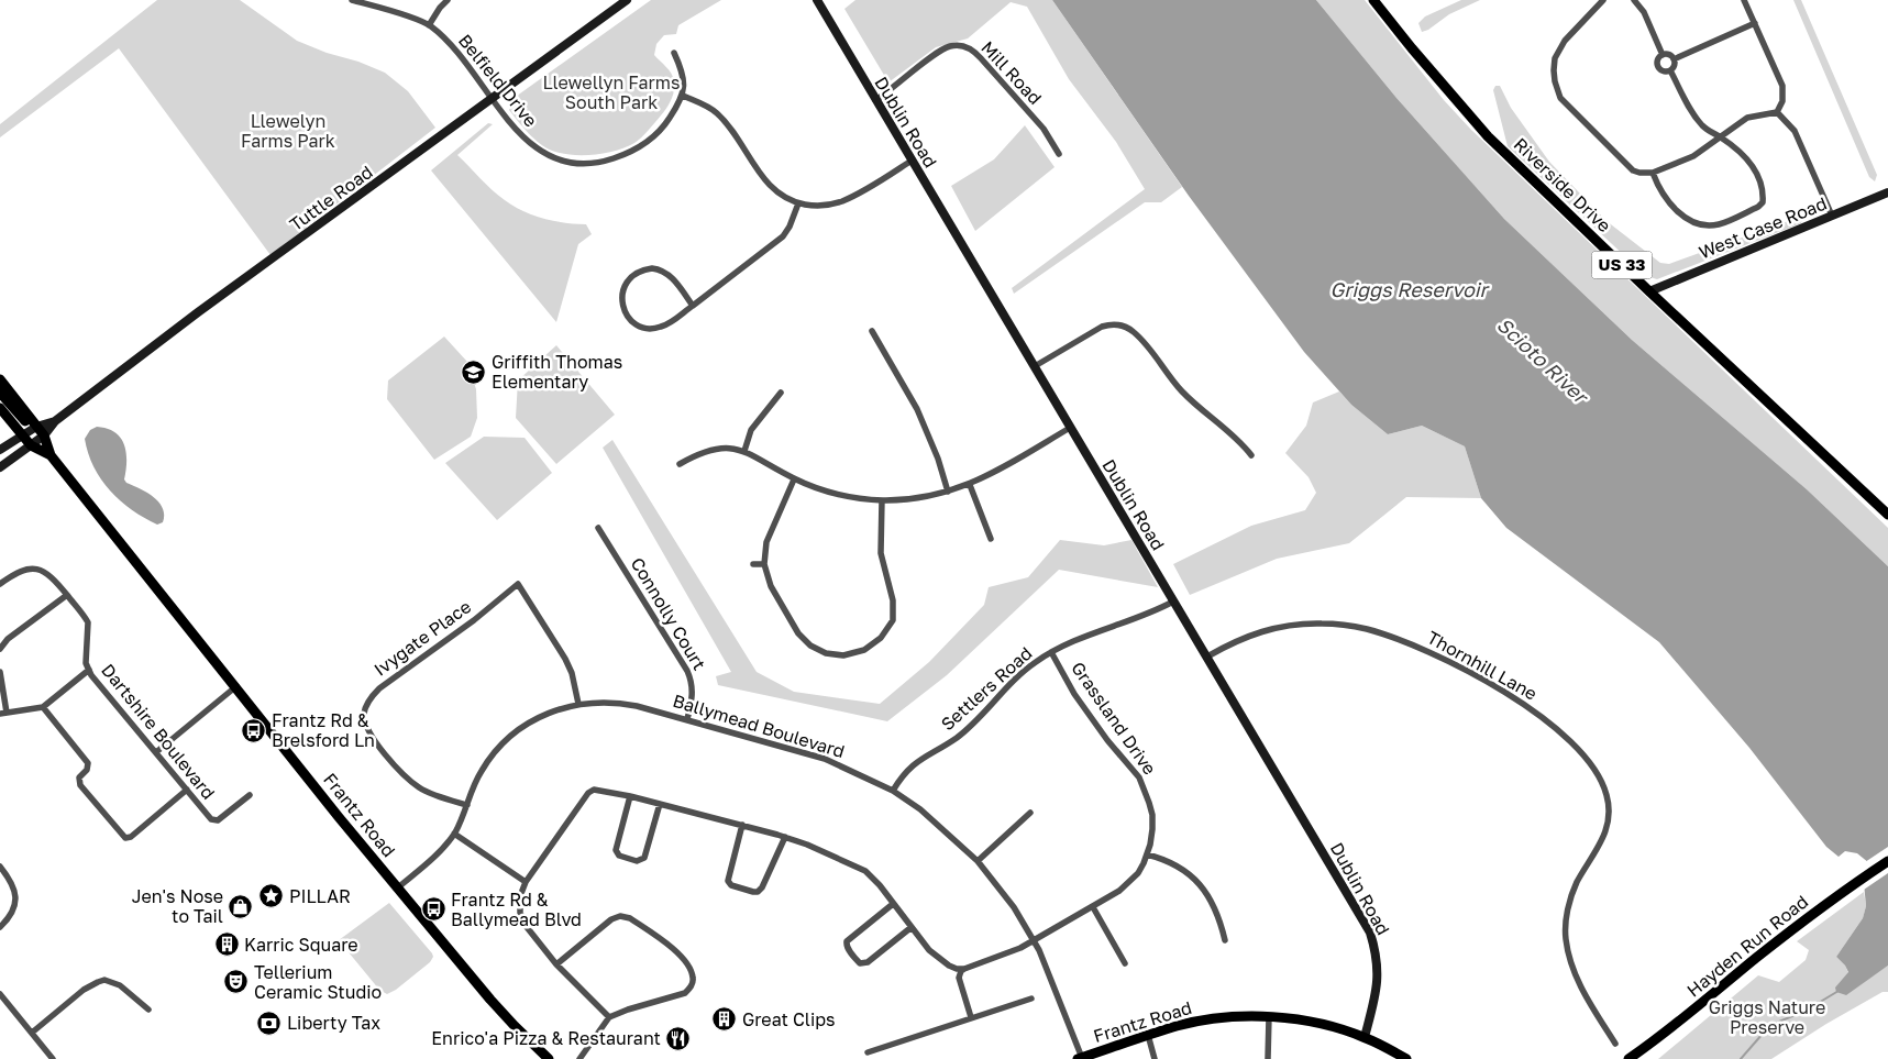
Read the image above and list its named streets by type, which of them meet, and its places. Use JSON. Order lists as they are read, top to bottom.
{
  "streets": {
    "main road": [
      "Dublin Road",
      "Riverside Drive",
      "Tuttle Road",
      "West Case Road",
      "US 33",
      "Frantz Road",
      "Hayden Run Road"
    ],
    "street": [
      "Mill Road",
      "Belfield Drive",
      "Connolly Court",
      "Ivygate Place",
      "Thornhill Lane",
      "Settlers Road",
      "Grassland Drive",
      "Ballymead Boulevard",
      "Dartshire Boulevard"
    ]
  },
  "crossings": [
    ["Mill Road", "Dublin Road"],
    ["Belfield Drive", "Tuttle Road"],
    ["Dublin Road", "Thornhill Lane"],
    ["Dublin Road", "Settlers Road"],
    ["Dublin Road", "Frantz Road"],
    ["Riverside Drive", "West Case Road"],
    ["Connolly Court", "Ballymead Boulevard"],
    ["Ivygate Place", "Ballymead Boulevard"],
    ["Settlers Road", "Grassland Drive"],
    ["Settlers Road", "Ballymead Boulevard"],
    ["Grassland Drive", "Ballymead Boulevard"],
    ["Ballymead Boulevard", "Frantz Road"]
  ],
  "water": ["Griggs Reservoir", "Scioto River"],
  "parks": ["Llewellyn Farms South Park", "Llewelyn Farms Park", "Griggs Nature Preserve"],
  "places": {
    "school or university": ["Griffith Thomas Elementary"],
    "bus stop": ["Frantz Rd & Brelsford Ln", "Frantz Rd & Ballymead Blvd"],
    "place": ["PILLAR"],
    "shop": ["Jen's Nose to Tail"],
    "building": ["Karric Square", "Great Clips"],
    "theatre": ["Tellerium Ceramic Studio"],
    "bank": ["Liberty Tax"],
    "restaurant": ["Enrico'a Pizza & Restaurant"]
  }
}
